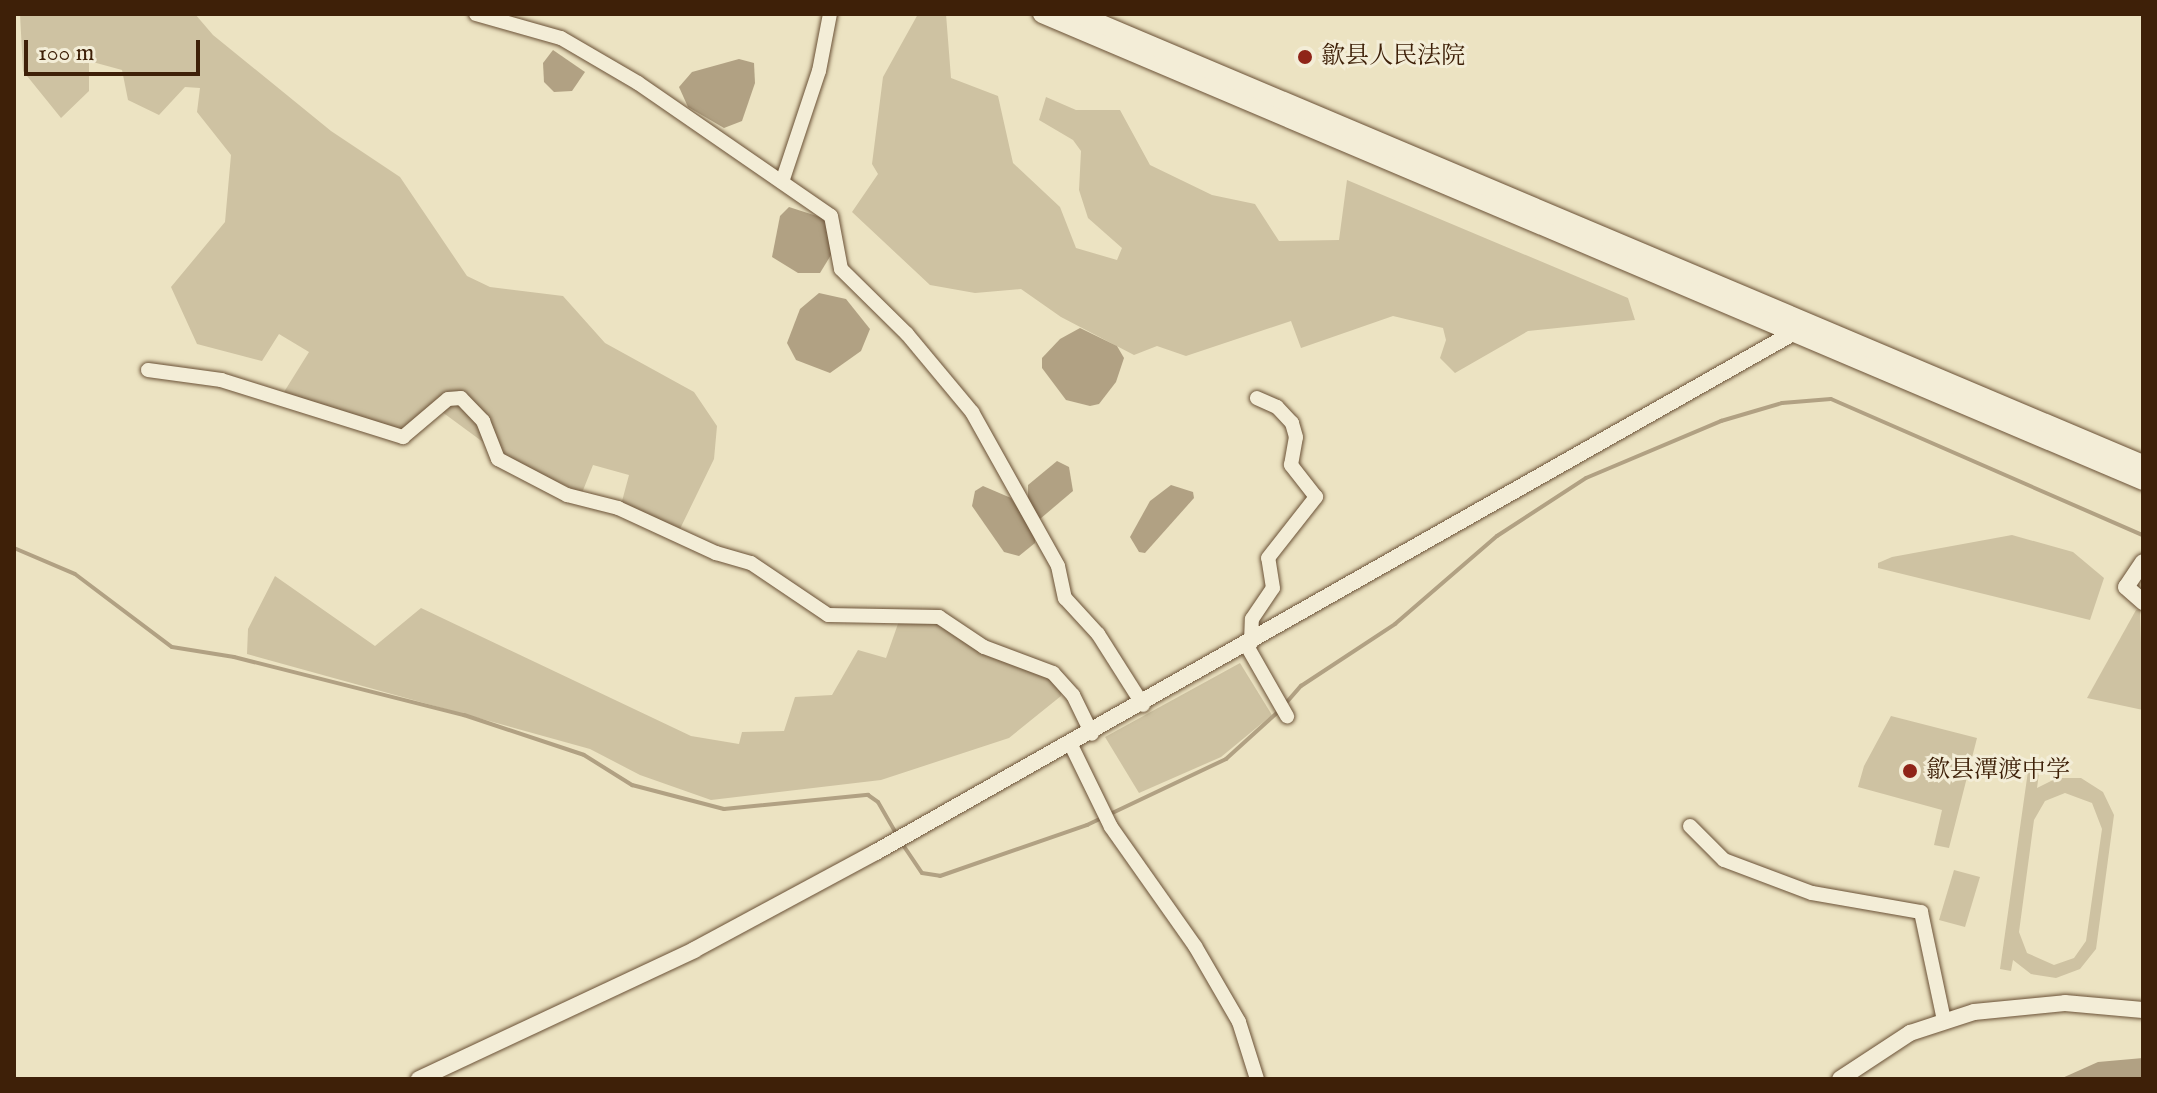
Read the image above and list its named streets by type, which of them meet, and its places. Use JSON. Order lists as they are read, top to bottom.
{
  "places": ["歙县人民法院", "歙县潭渡中学"],
  "scale_bar": "100 m"
}
